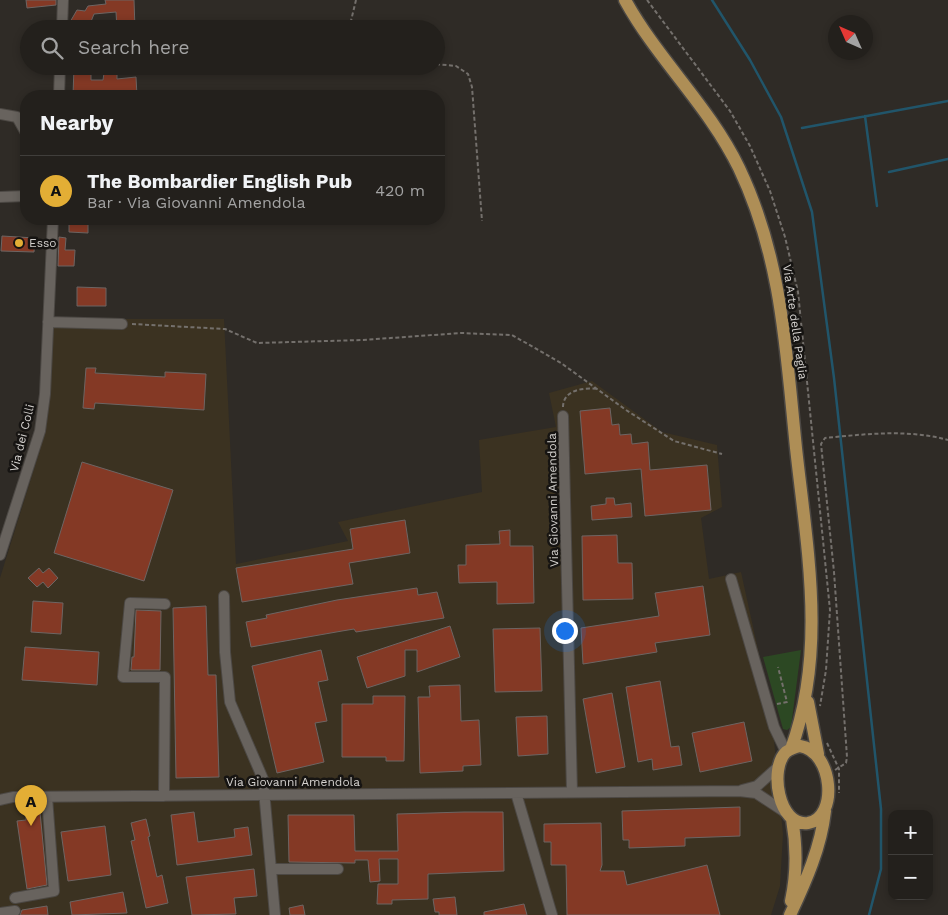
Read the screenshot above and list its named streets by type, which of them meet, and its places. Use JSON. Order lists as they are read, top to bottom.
{
  "streets": {
    "main road": ["Via Arte della Paglia"],
    "street": ["Via dei Colli", "Via Giovanni Amendola"]
  },
  "crossings": [
    ["Via Arte della Paglia", "Via Giovanni Amendola"]
  ],
  "places": ["Esso"],
  "north": "top left",
  "page": {
    "search": "Search here",
    "heading": "Nearby",
    "list": [
      {
        "mark": "A",
        "name": "The Bombardier English Pub",
        "note": "Bar · Via Giovanni Amendola",
        "value": "420 m"
      }
    ],
    "pins": "A",
    "map_buttons": ["+", "−"]
  }
}
